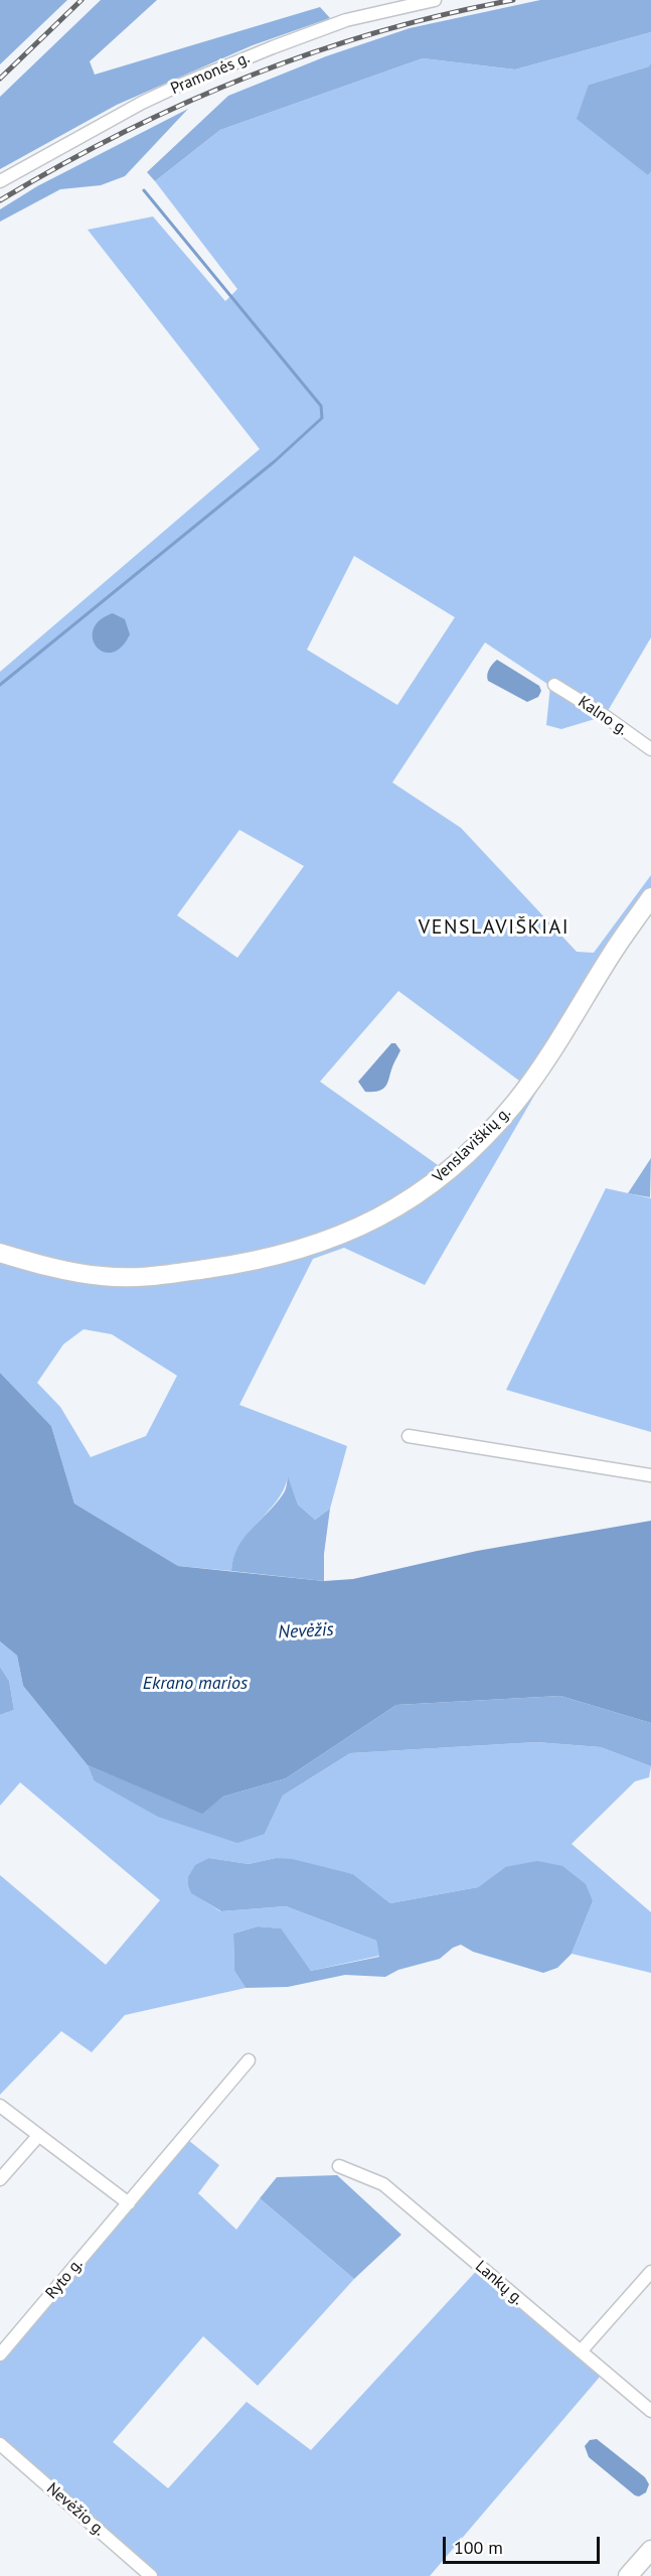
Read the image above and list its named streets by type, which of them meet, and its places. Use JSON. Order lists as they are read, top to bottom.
{
  "streets": {
    "main road": ["Venslaviškių g."],
    "street": [
      "Pramonės g.",
      "Kalno g.",
      "Ryto g.",
      "Lankų g.",
      "Nevėžio g."
    ]
  },
  "districts": ["VENSLAVIŠKIAI"],
  "water": ["Nevėžis", "Ekrano marios"],
  "scale_bar": "100 m"
}
